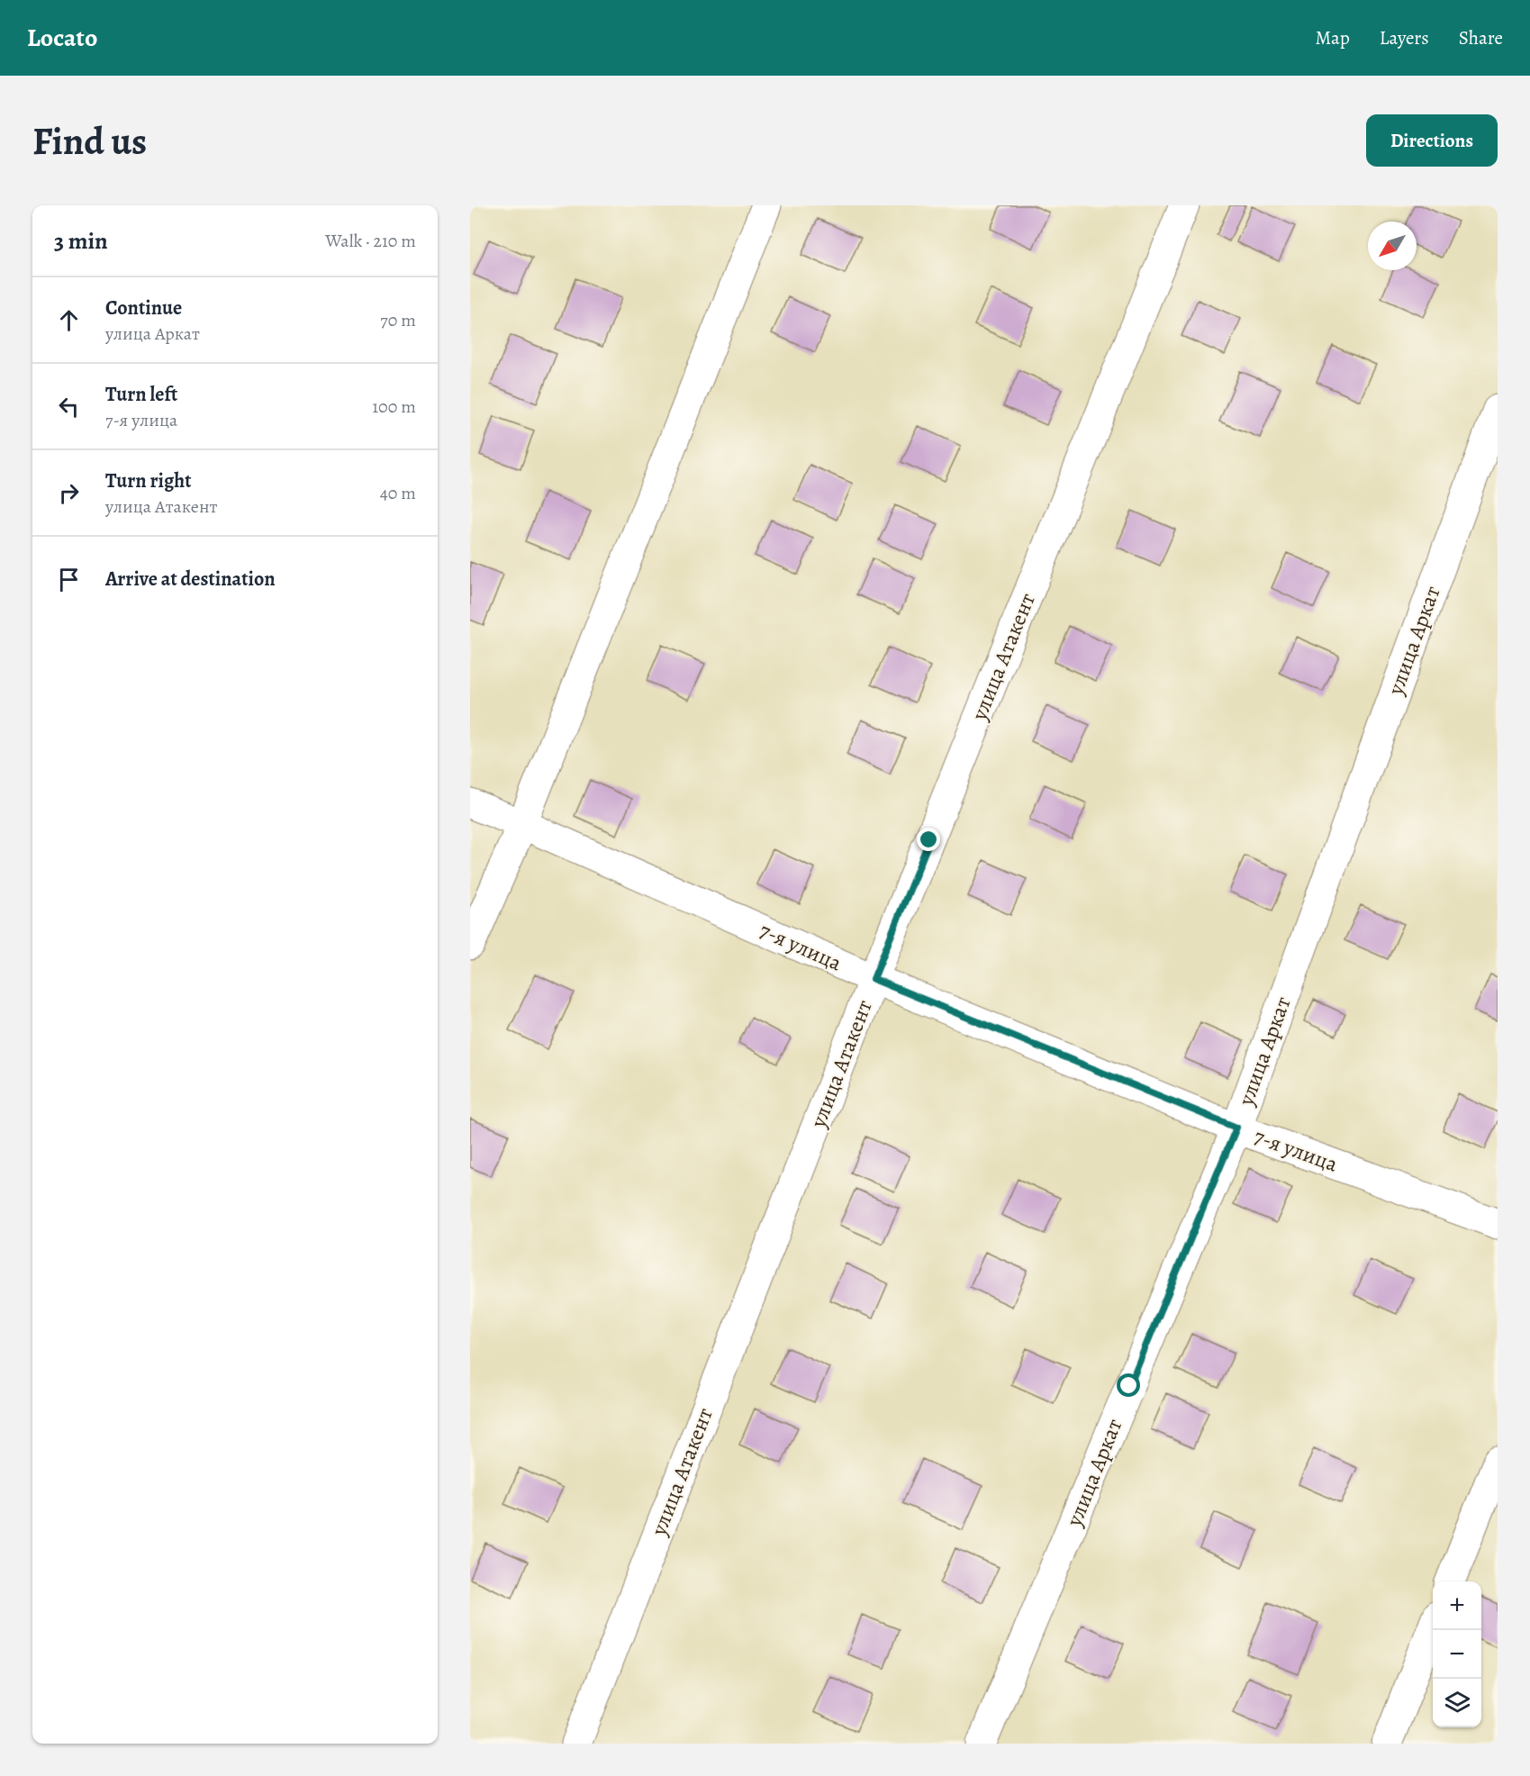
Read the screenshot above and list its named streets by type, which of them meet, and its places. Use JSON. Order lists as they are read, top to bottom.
{
  "streets": {
    "street": ["улица Аркат", "улица Атакент", "7-я улица"]
  },
  "crossings": [
    ["улица Аркат", "7-я улица"],
    ["улица Атакент", "7-я улица"]
  ],
  "north": "bottom left",
  "page": {
    "header": "Locato",
    "nav": ["Map", "Layers", "Share"],
    "buttons": "Directions",
    "title": "Find us",
    "heading": ["3 min", "Walk · 210 m"],
    "list": [
      ["Continue", "улица Аркат", "70 m"],
      ["Turn left", "7-я улица", "100 m"],
      ["Turn right", "улица Атакент", "40 m"],
      "Arrive at destination"
    ],
    "map_buttons": ["+", "−"]
  }
}
